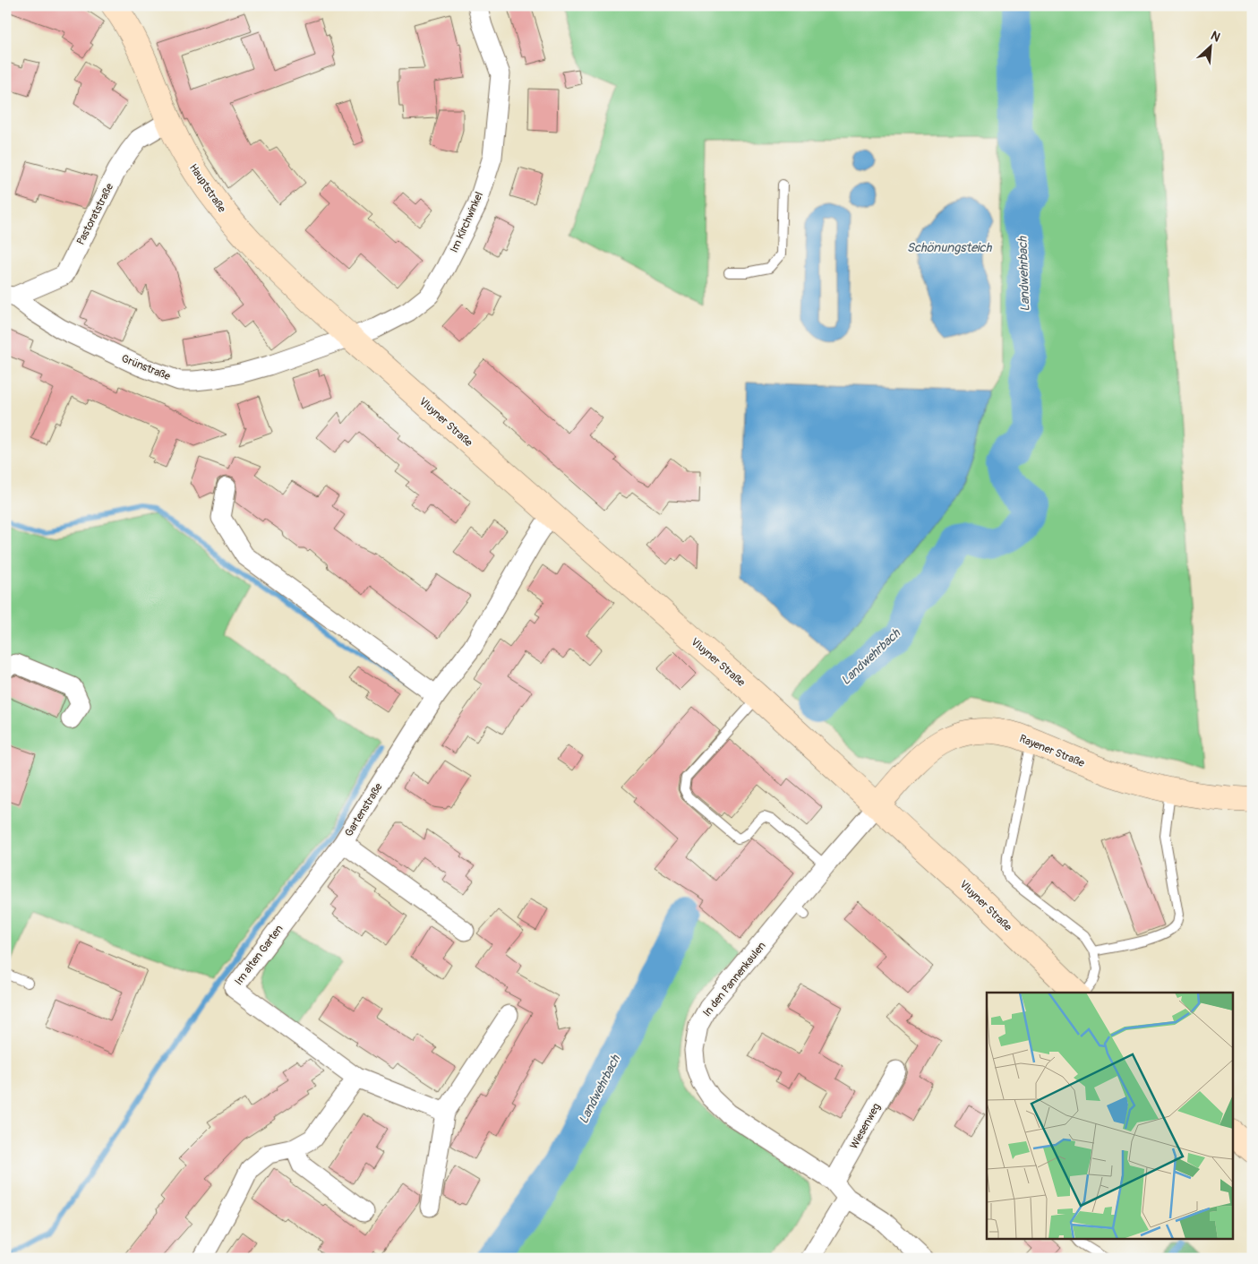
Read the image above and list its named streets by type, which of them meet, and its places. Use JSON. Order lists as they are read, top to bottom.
{
  "streets": {
    "main road": ["Hauptstraße", "Vluyner Straße", "Rayener Straße"],
    "street": [
      "Pastoratstraße",
      "Im Kirchwinkel",
      "Grünstraße",
      "Gartenstraße",
      "Im alten Garten",
      "In den Pannenkaulen",
      "Wiesenweg"
    ]
  },
  "crossings": [
    ["Hauptstraße", "Pastoratstraße"],
    ["Hauptstraße", "Im Kirchwinkel"],
    ["Hauptstraße", "Grünstraße"],
    ["Hauptstraße", "Vluyner Straße"],
    ["Pastoratstraße", "Grünstraße"],
    ["Im Kirchwinkel", "Grünstraße"],
    ["Im Kirchwinkel", "Vluyner Straße"],
    ["Grünstraße", "Vluyner Straße"],
    ["Vluyner Straße", "Rayener Straße"],
    ["Vluyner Straße", "Gartenstraße"],
    ["Vluyner Straße", "In den Pannenkaulen"],
    ["Rayener Straße", "In den Pannenkaulen"],
    ["Gartenstraße", "Im alten Garten"],
    ["In den Pannenkaulen", "Wiesenweg"]
  ],
  "water": ["Schönungsteich", "Landwehrbach"],
  "north": "top right"
}
